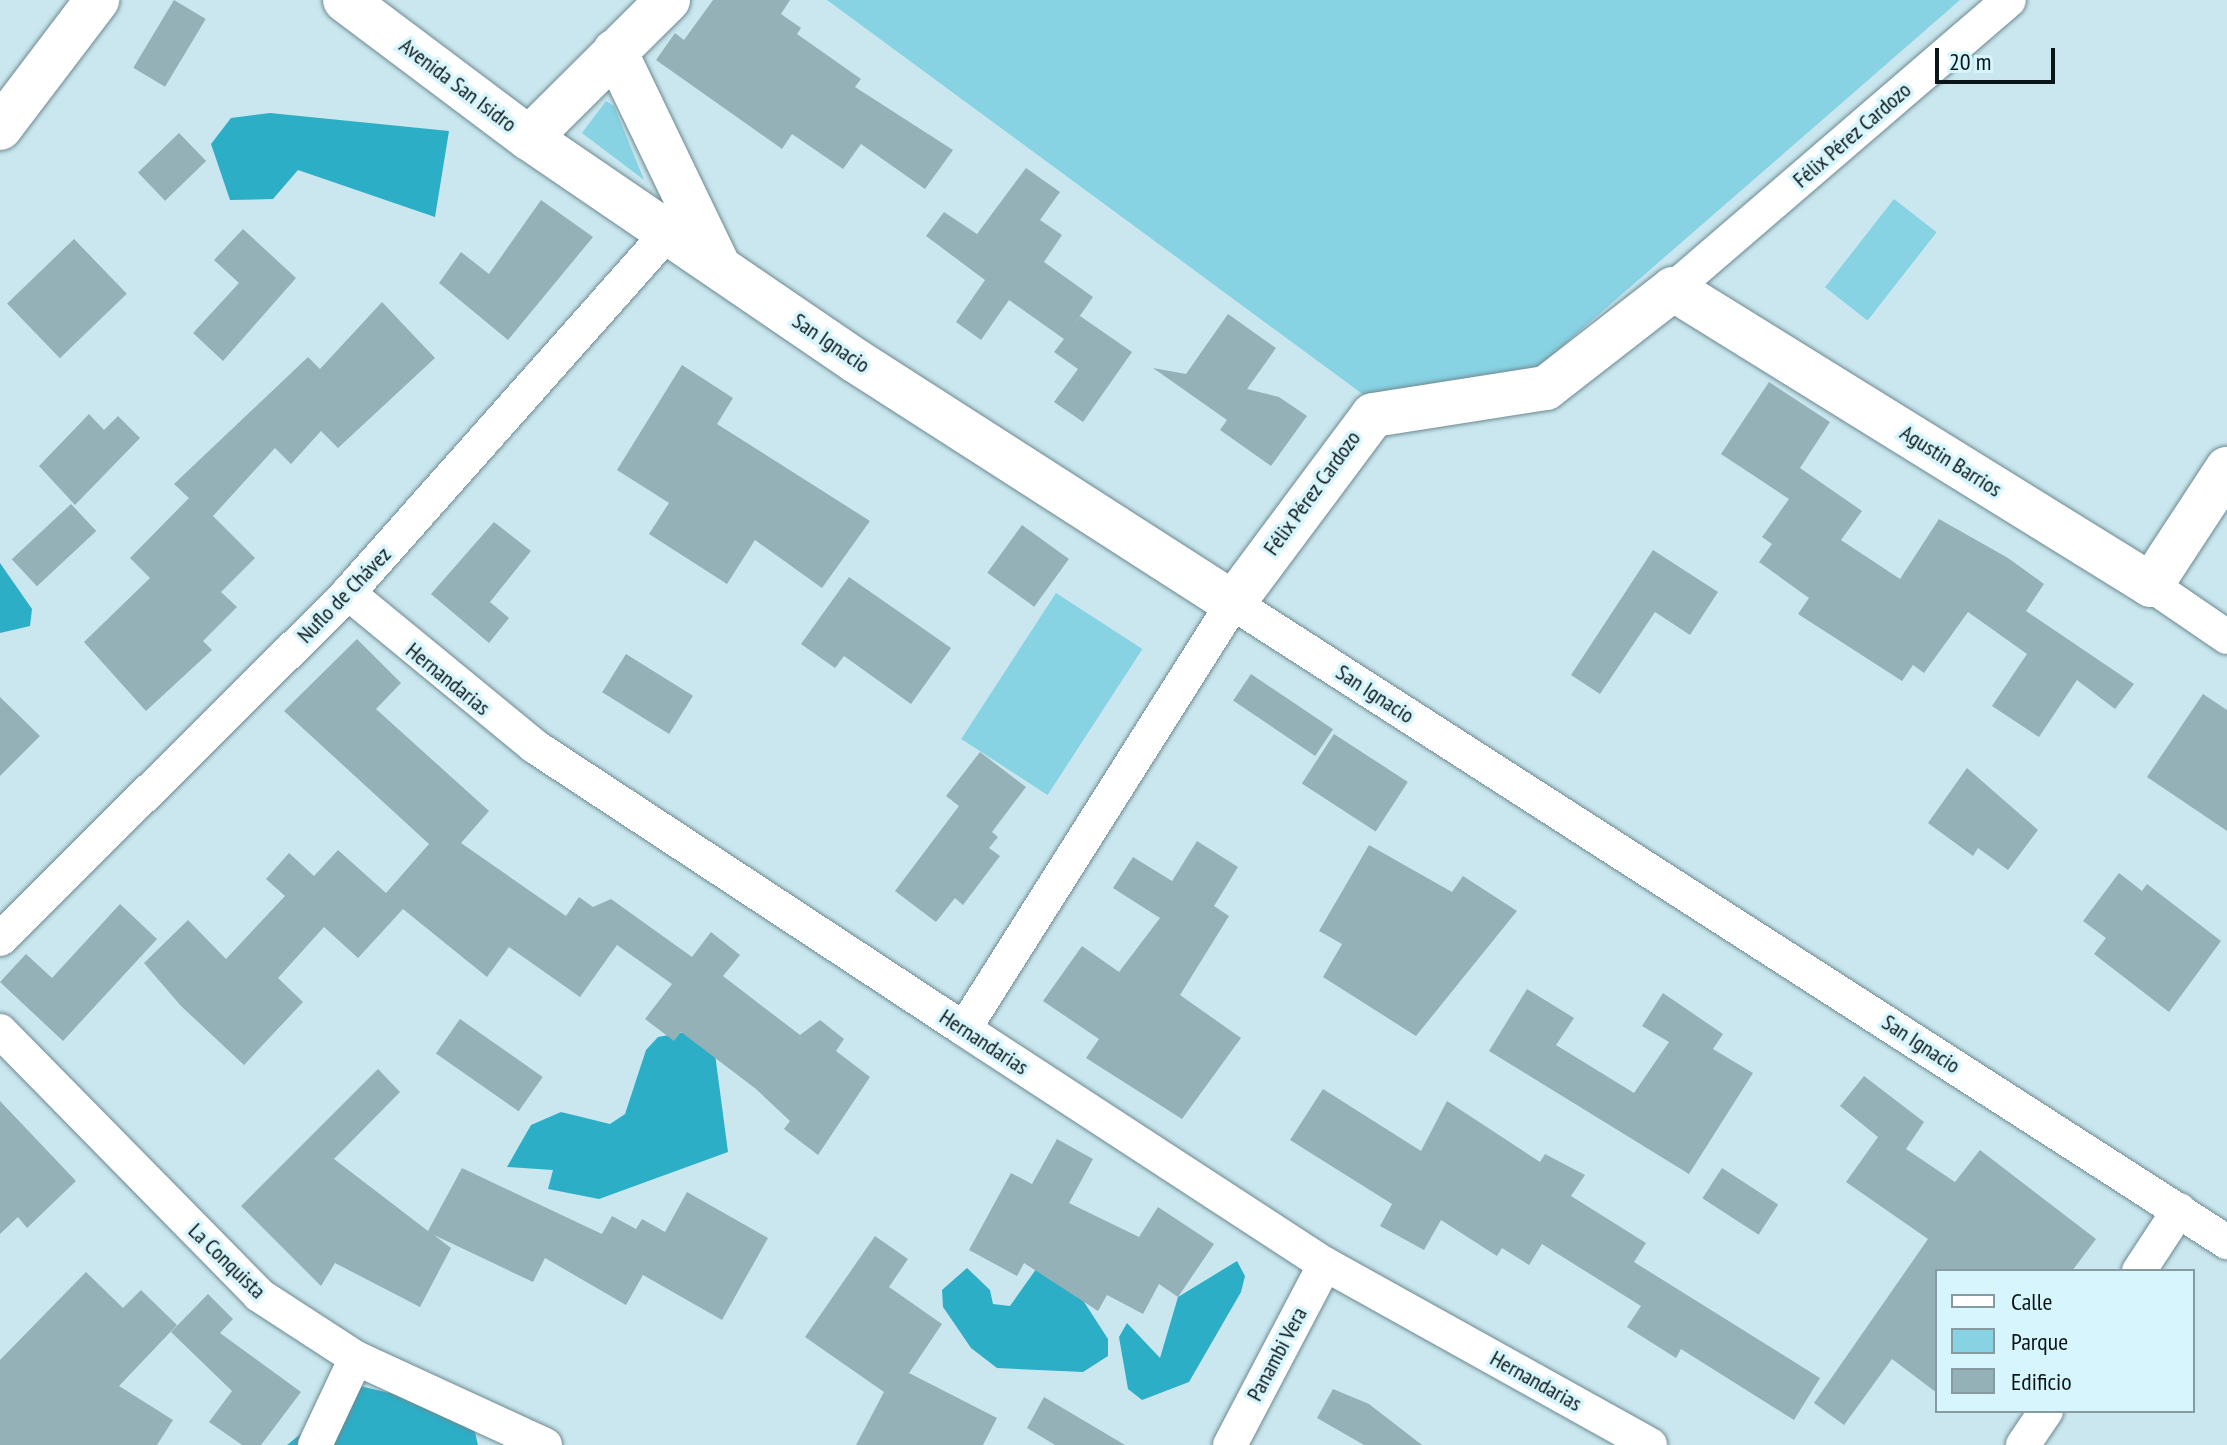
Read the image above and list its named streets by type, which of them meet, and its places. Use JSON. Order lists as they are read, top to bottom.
{
  "streets": {
    "street": [
      "Avenida San Isidro",
      "Félix Pérez Cardozo",
      "San Ignacio",
      "Agustin Barrios",
      "Nuflo de Chávez",
      "Hernandarias",
      "La Conquista",
      "Panambi Vera"
    ]
  },
  "crossings": [
    ["Avenida San Isidro", "San Ignacio"],
    ["Félix Pérez Cardozo", "San Ignacio"],
    ["Félix Pérez Cardozo", "Agustin Barrios"],
    ["Félix Pérez Cardozo", "Hernandarias"],
    ["San Ignacio", "Nuflo de Chávez"],
    ["Nuflo de Chávez", "Hernandarias"],
    ["Hernandarias", "Panambi Vera"]
  ],
  "legend": ["Calle", "Parque", "Edificio"],
  "scale_bar": "20 m"
}
